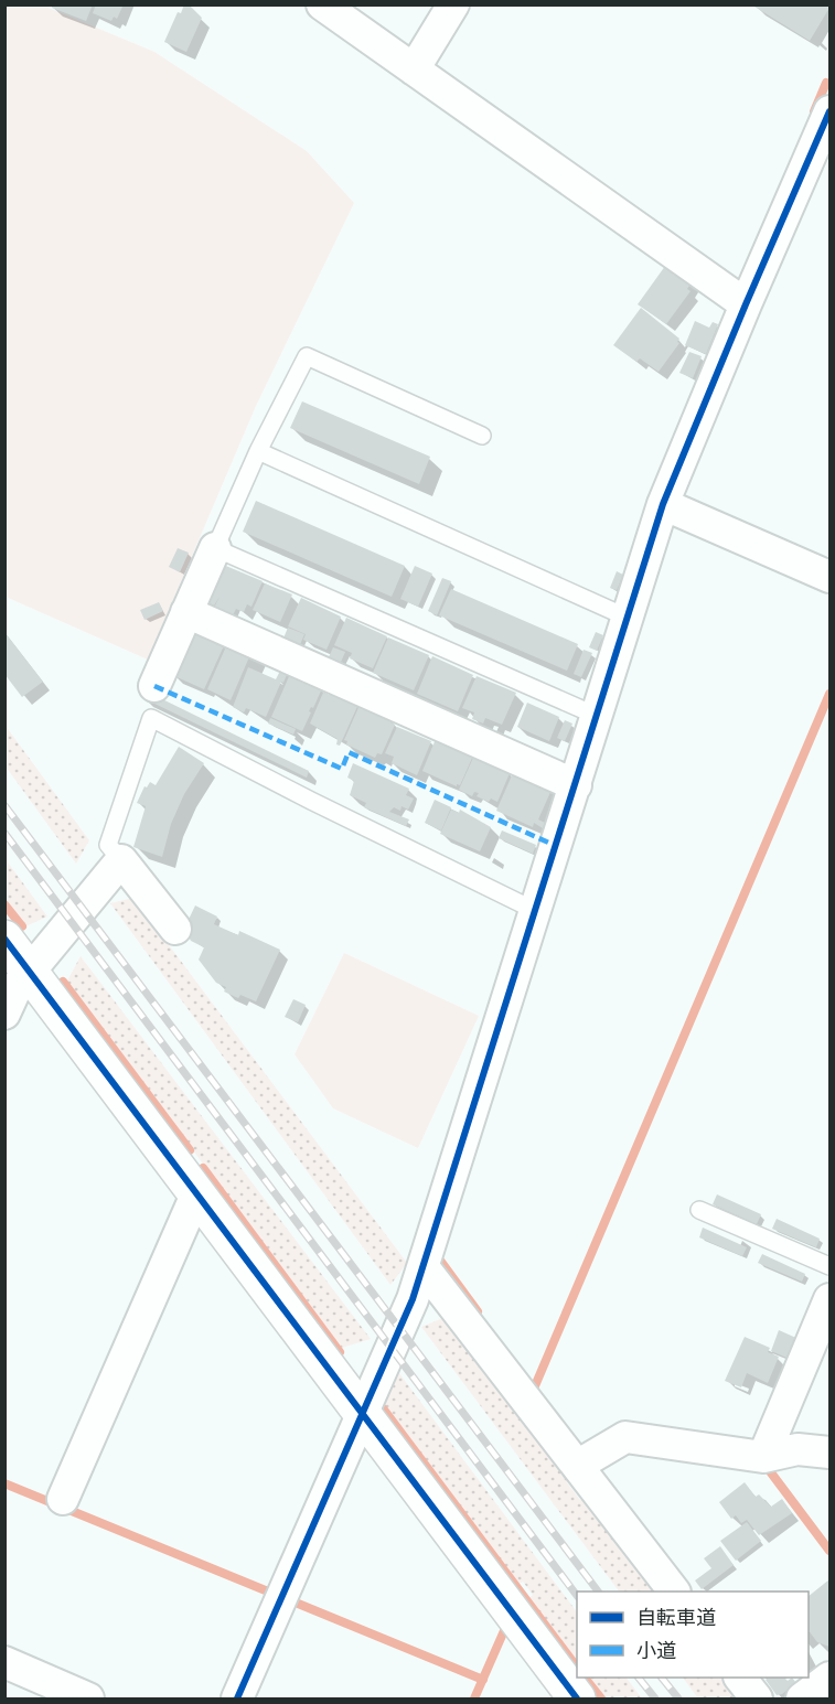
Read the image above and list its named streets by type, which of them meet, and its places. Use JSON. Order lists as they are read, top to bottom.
{
  "legend": ["自転車道", "小道"]
}
